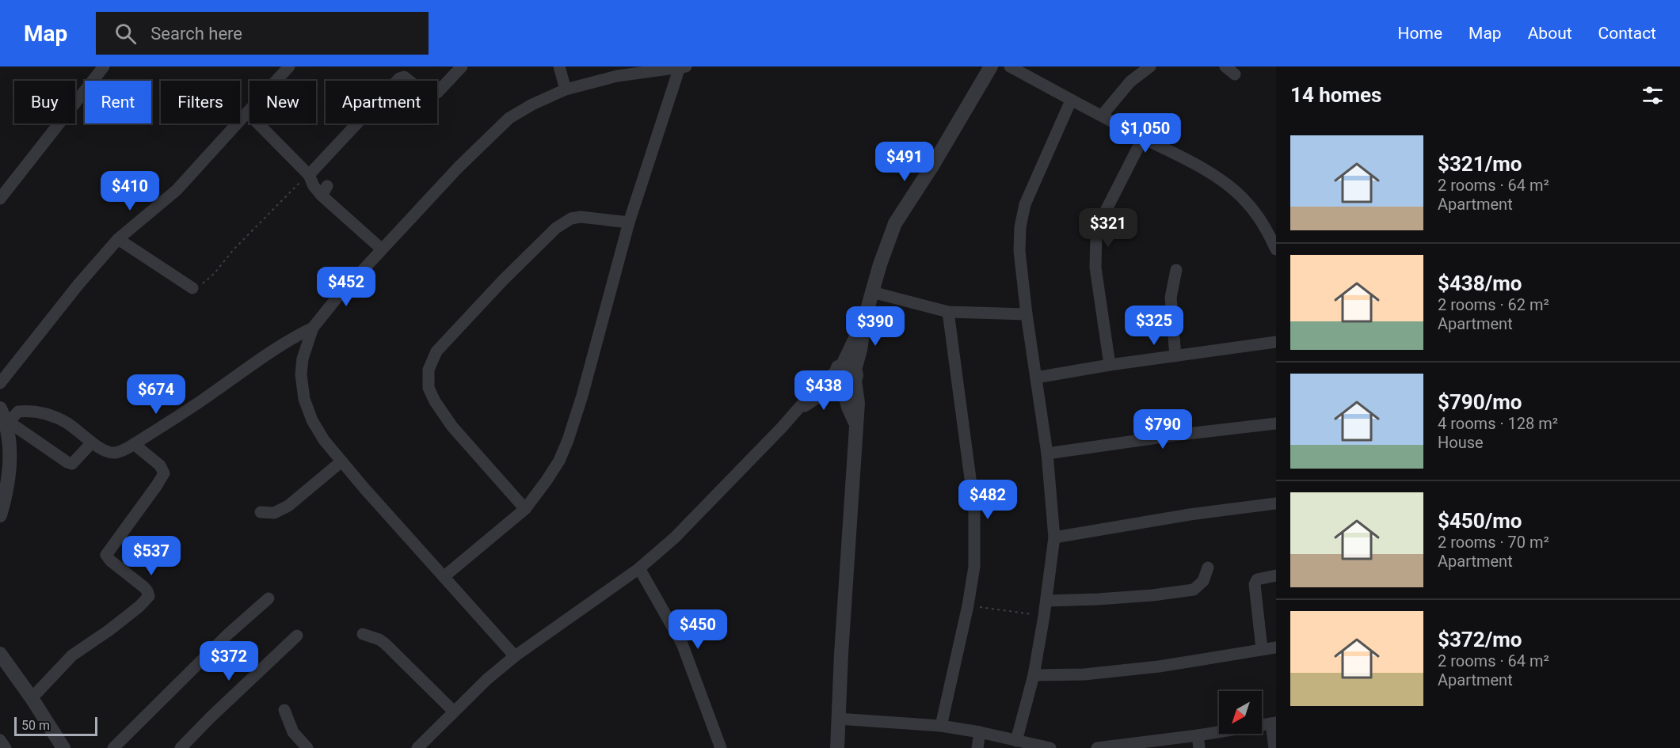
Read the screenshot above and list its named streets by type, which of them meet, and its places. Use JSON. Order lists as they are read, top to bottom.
{
  "scale_bar": "50 m",
  "north": "bottom left",
  "page": {
    "header": "Map",
    "search": "Search here",
    "nav": [
      "Home",
      "Map",
      "About",
      "Contact"
    ],
    "heading": "14 homes",
    "chip": [
      "Buy",
      "Rent",
      "Filters",
      "New",
      "Apartment"
    ],
    "price": [
      "$1,050",
      "$491",
      "$410",
      "$321",
      "$452",
      "$325",
      "$390",
      "$438",
      "$674",
      "$790",
      "$482",
      "$537",
      "$450",
      "$372"
    ],
    "list": [
      {
        "name": "$321/mo",
        "note": "2 rooms · 64 m² · Apartment"
      },
      {
        "name": "$438/mo",
        "note": "2 rooms · 62 m² · Apartment"
      },
      {
        "name": "$790/mo",
        "note": "4 rooms · 128 m² · House"
      },
      {
        "name": "$450/mo",
        "note": "2 rooms · 70 m² · Apartment"
      },
      {
        "name": "$372/mo",
        "note": "2 rooms · 64 m² · Apartment"
      }
    ],
    "scale": "50 m"
  }
}
